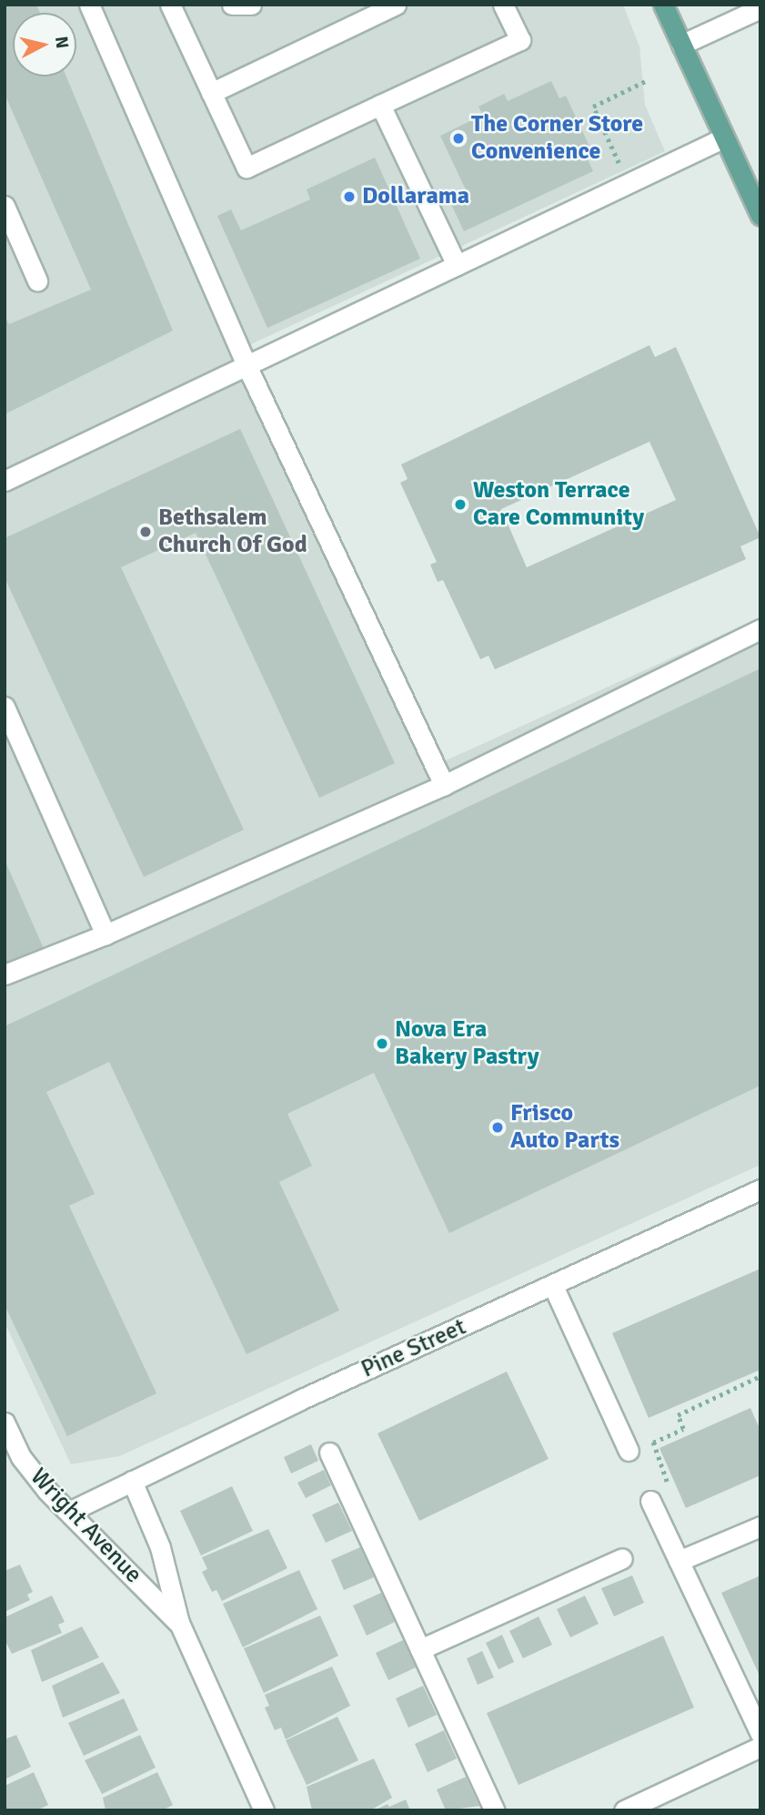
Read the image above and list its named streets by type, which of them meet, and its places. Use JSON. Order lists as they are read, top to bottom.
{
  "streets": {
    "street": ["Pine Street", "Wright Avenue"]
  },
  "crossings": [
    ["Pine Street", "Wright Avenue"]
  ],
  "places": [
    "The Corner Store Convenience",
    "Dollarama",
    "Weston Terrace Care Community",
    "Bethsalem Church Of God",
    "Nova Era Bakery Pastry",
    "Frisco Auto Parts"
  ],
  "north": "right"
}
